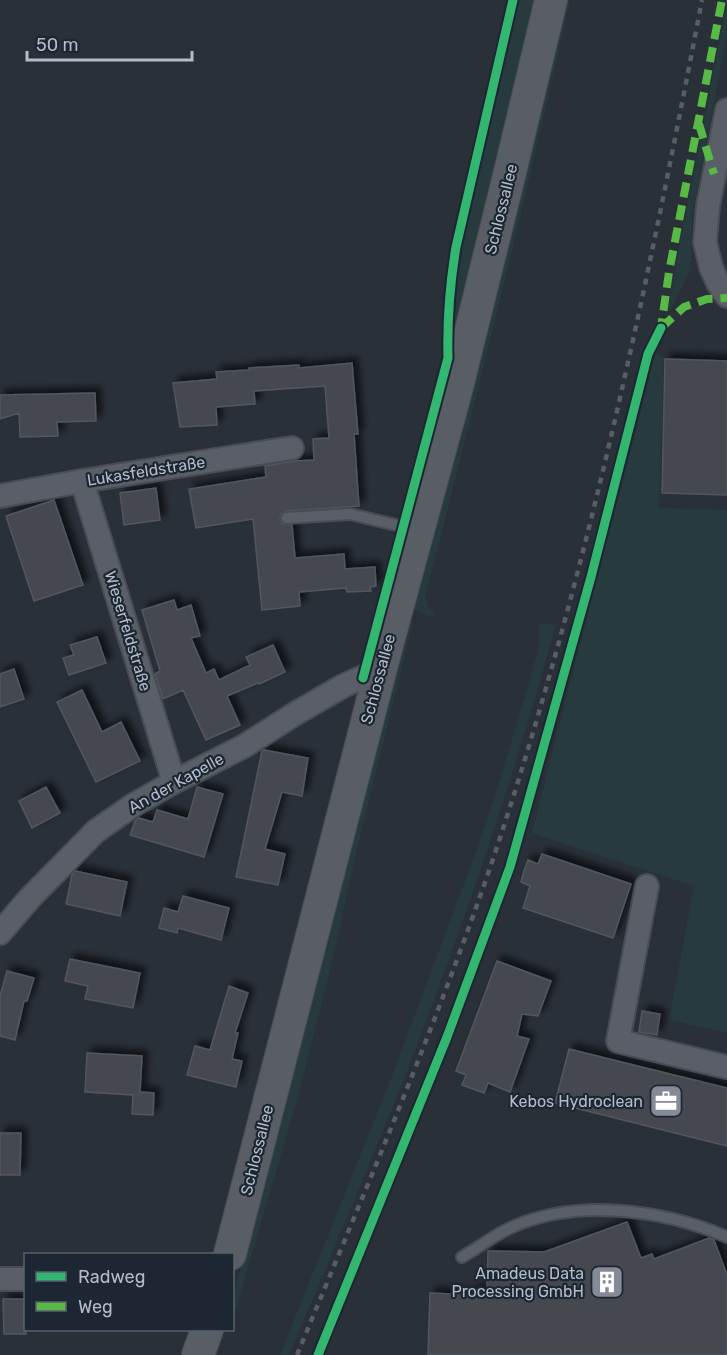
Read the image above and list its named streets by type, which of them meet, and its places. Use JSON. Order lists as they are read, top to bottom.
{
  "streets": {
    "main road": ["Schlossallee"],
    "street": ["Lukasfeldstraße", "Wieserfeldstraße", "An der Kapelle"]
  },
  "crossings": [
    ["Schlossallee", "An der Kapelle"],
    ["Lukasfeldstraße", "Wieserfeldstraße"],
    ["Wieserfeldstraße", "An der Kapelle"]
  ],
  "places": {
    "office": ["Kebos Hydroclean"],
    "building": ["Amadeus Data Processing GmbH"]
  },
  "legend": ["Radweg", "Weg"],
  "scale_bar": "50 m"
}
